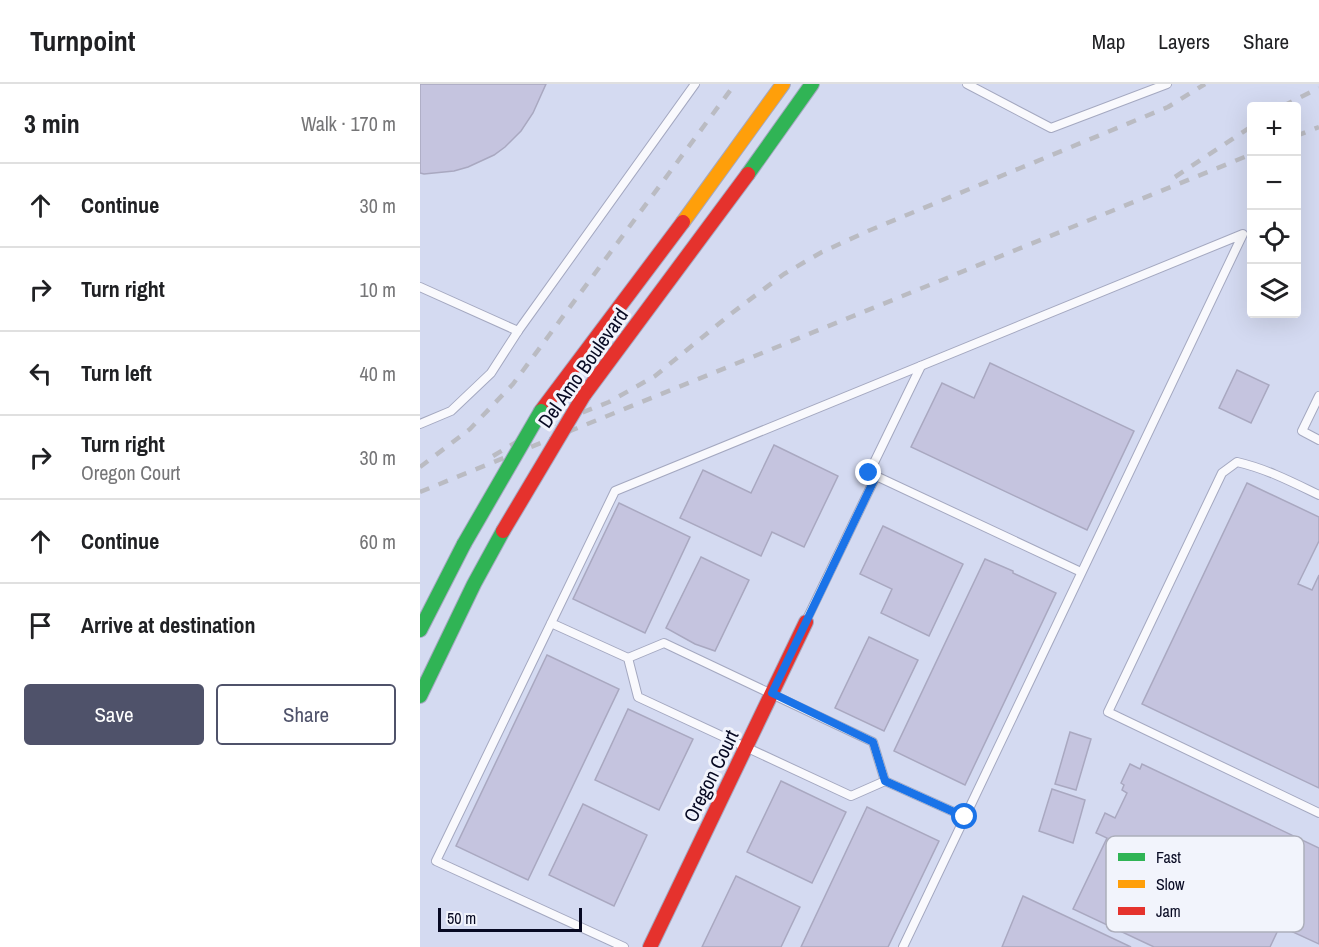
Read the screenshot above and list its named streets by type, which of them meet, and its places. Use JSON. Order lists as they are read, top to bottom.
{
  "streets": {
    "main road": ["Del Amo Boulevard", "Oregon Court"]
  },
  "legend": ["Fast", "Slow", "Jam"],
  "scale_bar": "50 m",
  "page": {
    "header": "Turnpoint",
    "nav": ["Map", "Layers", "Share"],
    "heading": ["3 min", "Walk · 170 m"],
    "map_buttons": ["+", "−"],
    "list": [
      ["Continue", "30 m"],
      ["Turn right", "10 m"],
      ["Turn left", "40 m"],
      ["Turn right", "Oregon Court", "30 m"],
      ["Continue", "60 m"],
      "Arrive at destination"
    ],
    "buttons": ["Save", "Share"],
    "scale": "50 m"
  }
}
